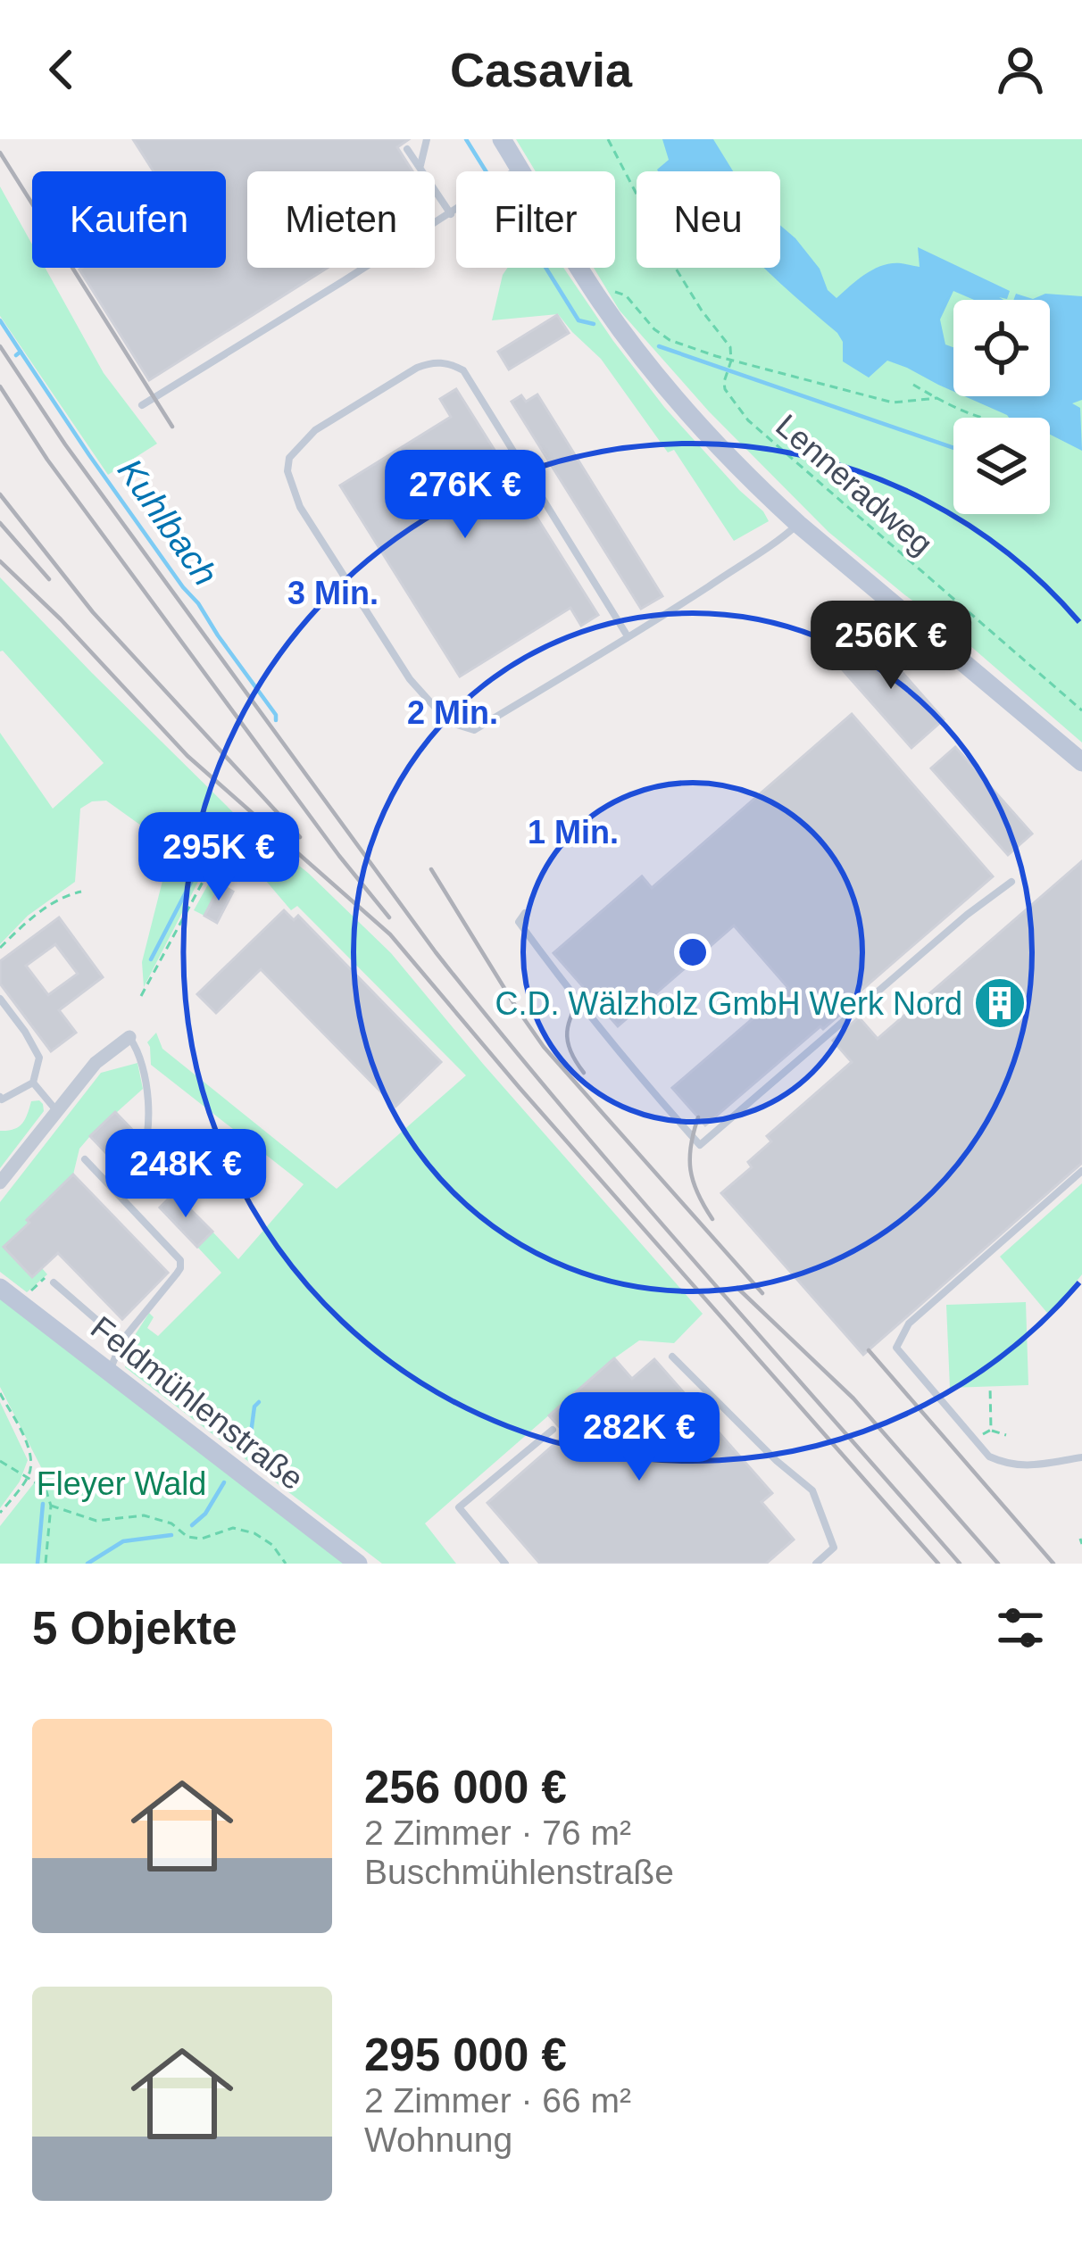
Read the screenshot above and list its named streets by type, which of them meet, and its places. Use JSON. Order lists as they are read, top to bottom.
{
  "streets": {
    "street": ["Feldmühlenstraße"],
    "path": ["Lenneradweg"]
  },
  "water": ["Kuhlbach"],
  "parks": ["Fleyer Wald"],
  "places": {
    "building": ["C.D. Wälzholz GmbH Werk Nord"]
  },
  "page": {
    "header": "Casavia",
    "chip": [
      "Kaufen",
      "Mieten",
      "Filter",
      "Neu"
    ],
    "price": [
      "276K €",
      "256K €",
      "295K €",
      "248K €",
      "282K €"
    ],
    "heading": "5 Objekte",
    "list": [
      {
        "name": "256 000 €",
        "note": "2 Zimmer · 76 m² · Buschmühlenstraße"
      },
      {
        "name": "295 000 €",
        "note": "2 Zimmer · 66 m² · Wohnung"
      }
    ]
  },
  "rings": ["3 Min.", "2 Min.", "1 Min."]
}
